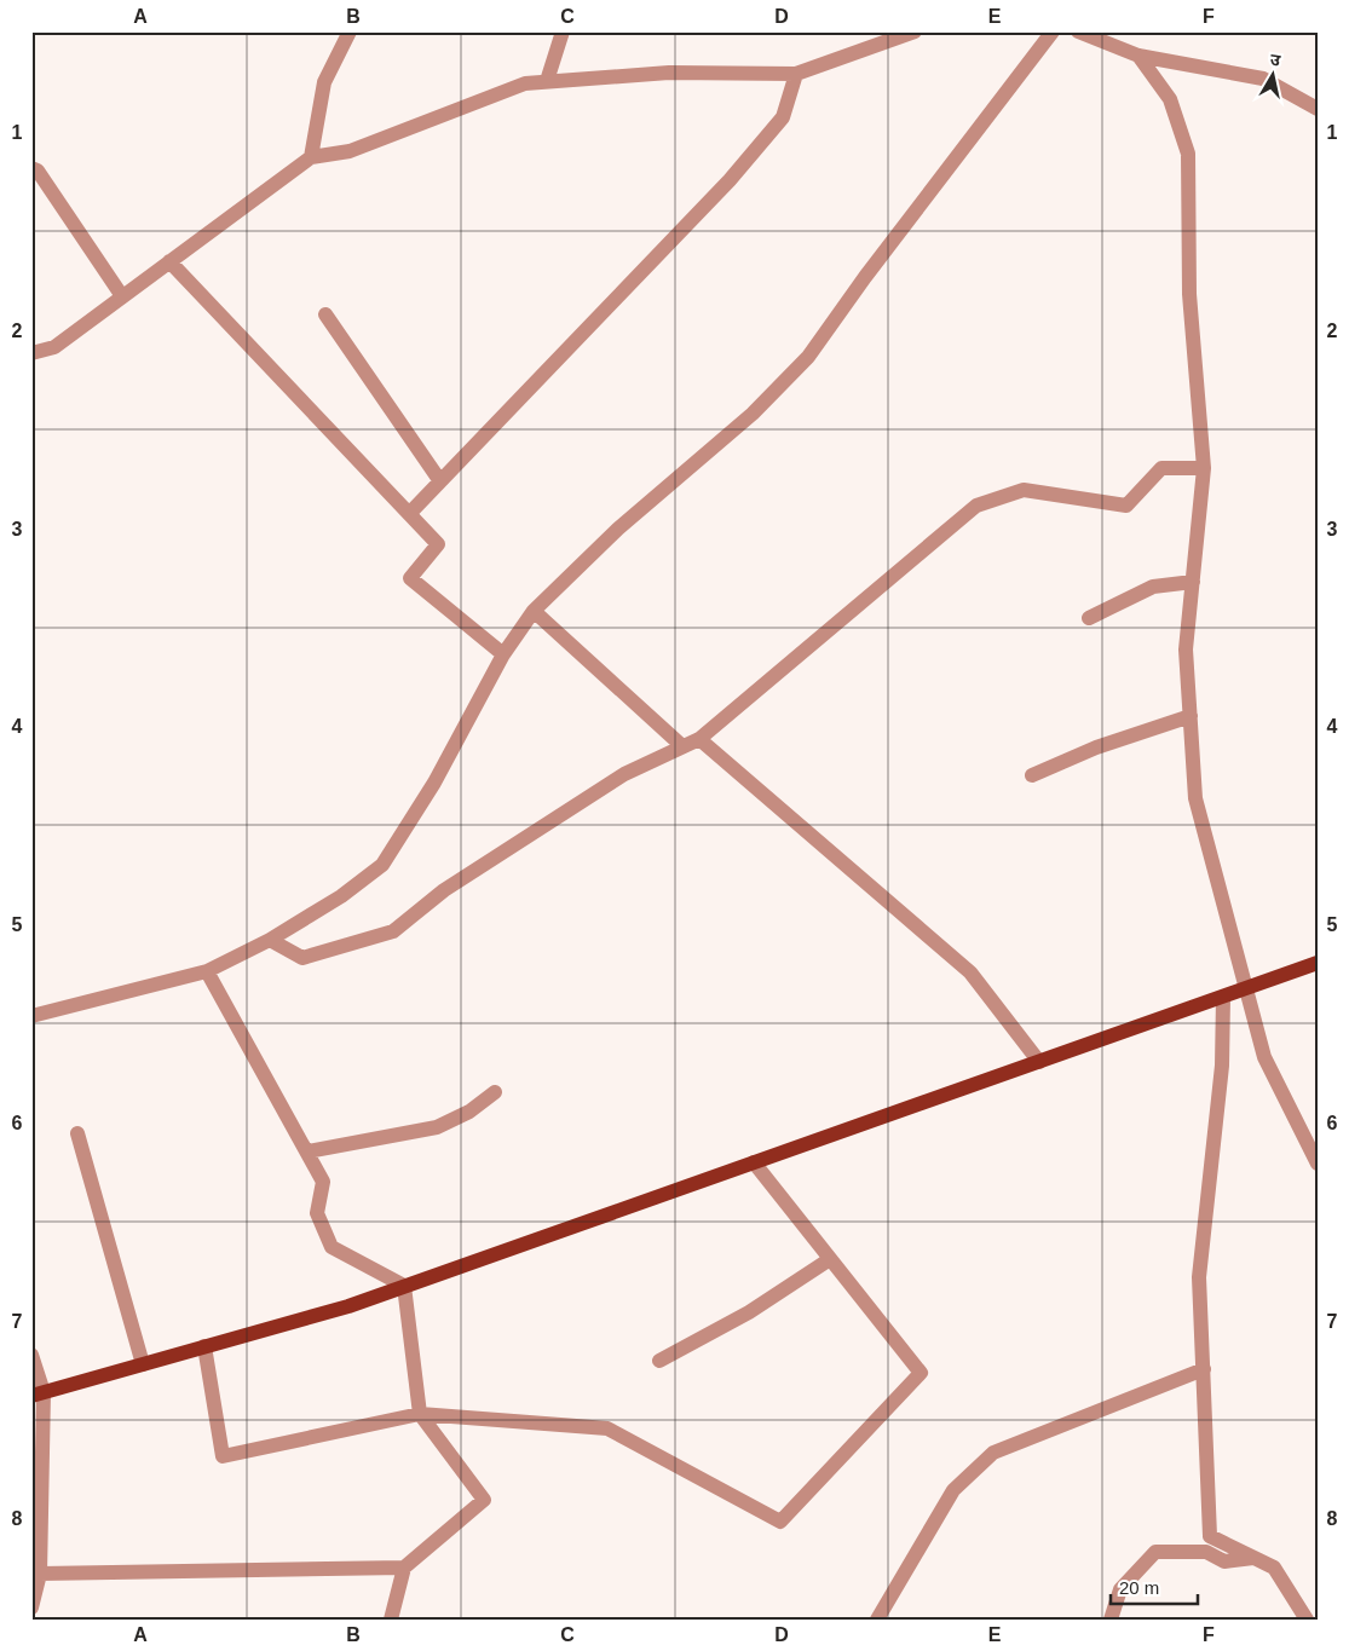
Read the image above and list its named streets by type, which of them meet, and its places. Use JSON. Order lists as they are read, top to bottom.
{
  "scale_bar": "20 m",
  "north": "top",
  "grid": {
    "columns": [
      "A",
      "B",
      "C",
      "D",
      "E",
      "F"
    ],
    "rows": [
      "1",
      "2",
      "3",
      "4",
      "5",
      "6",
      "7",
      "8"
    ]
  }
}
